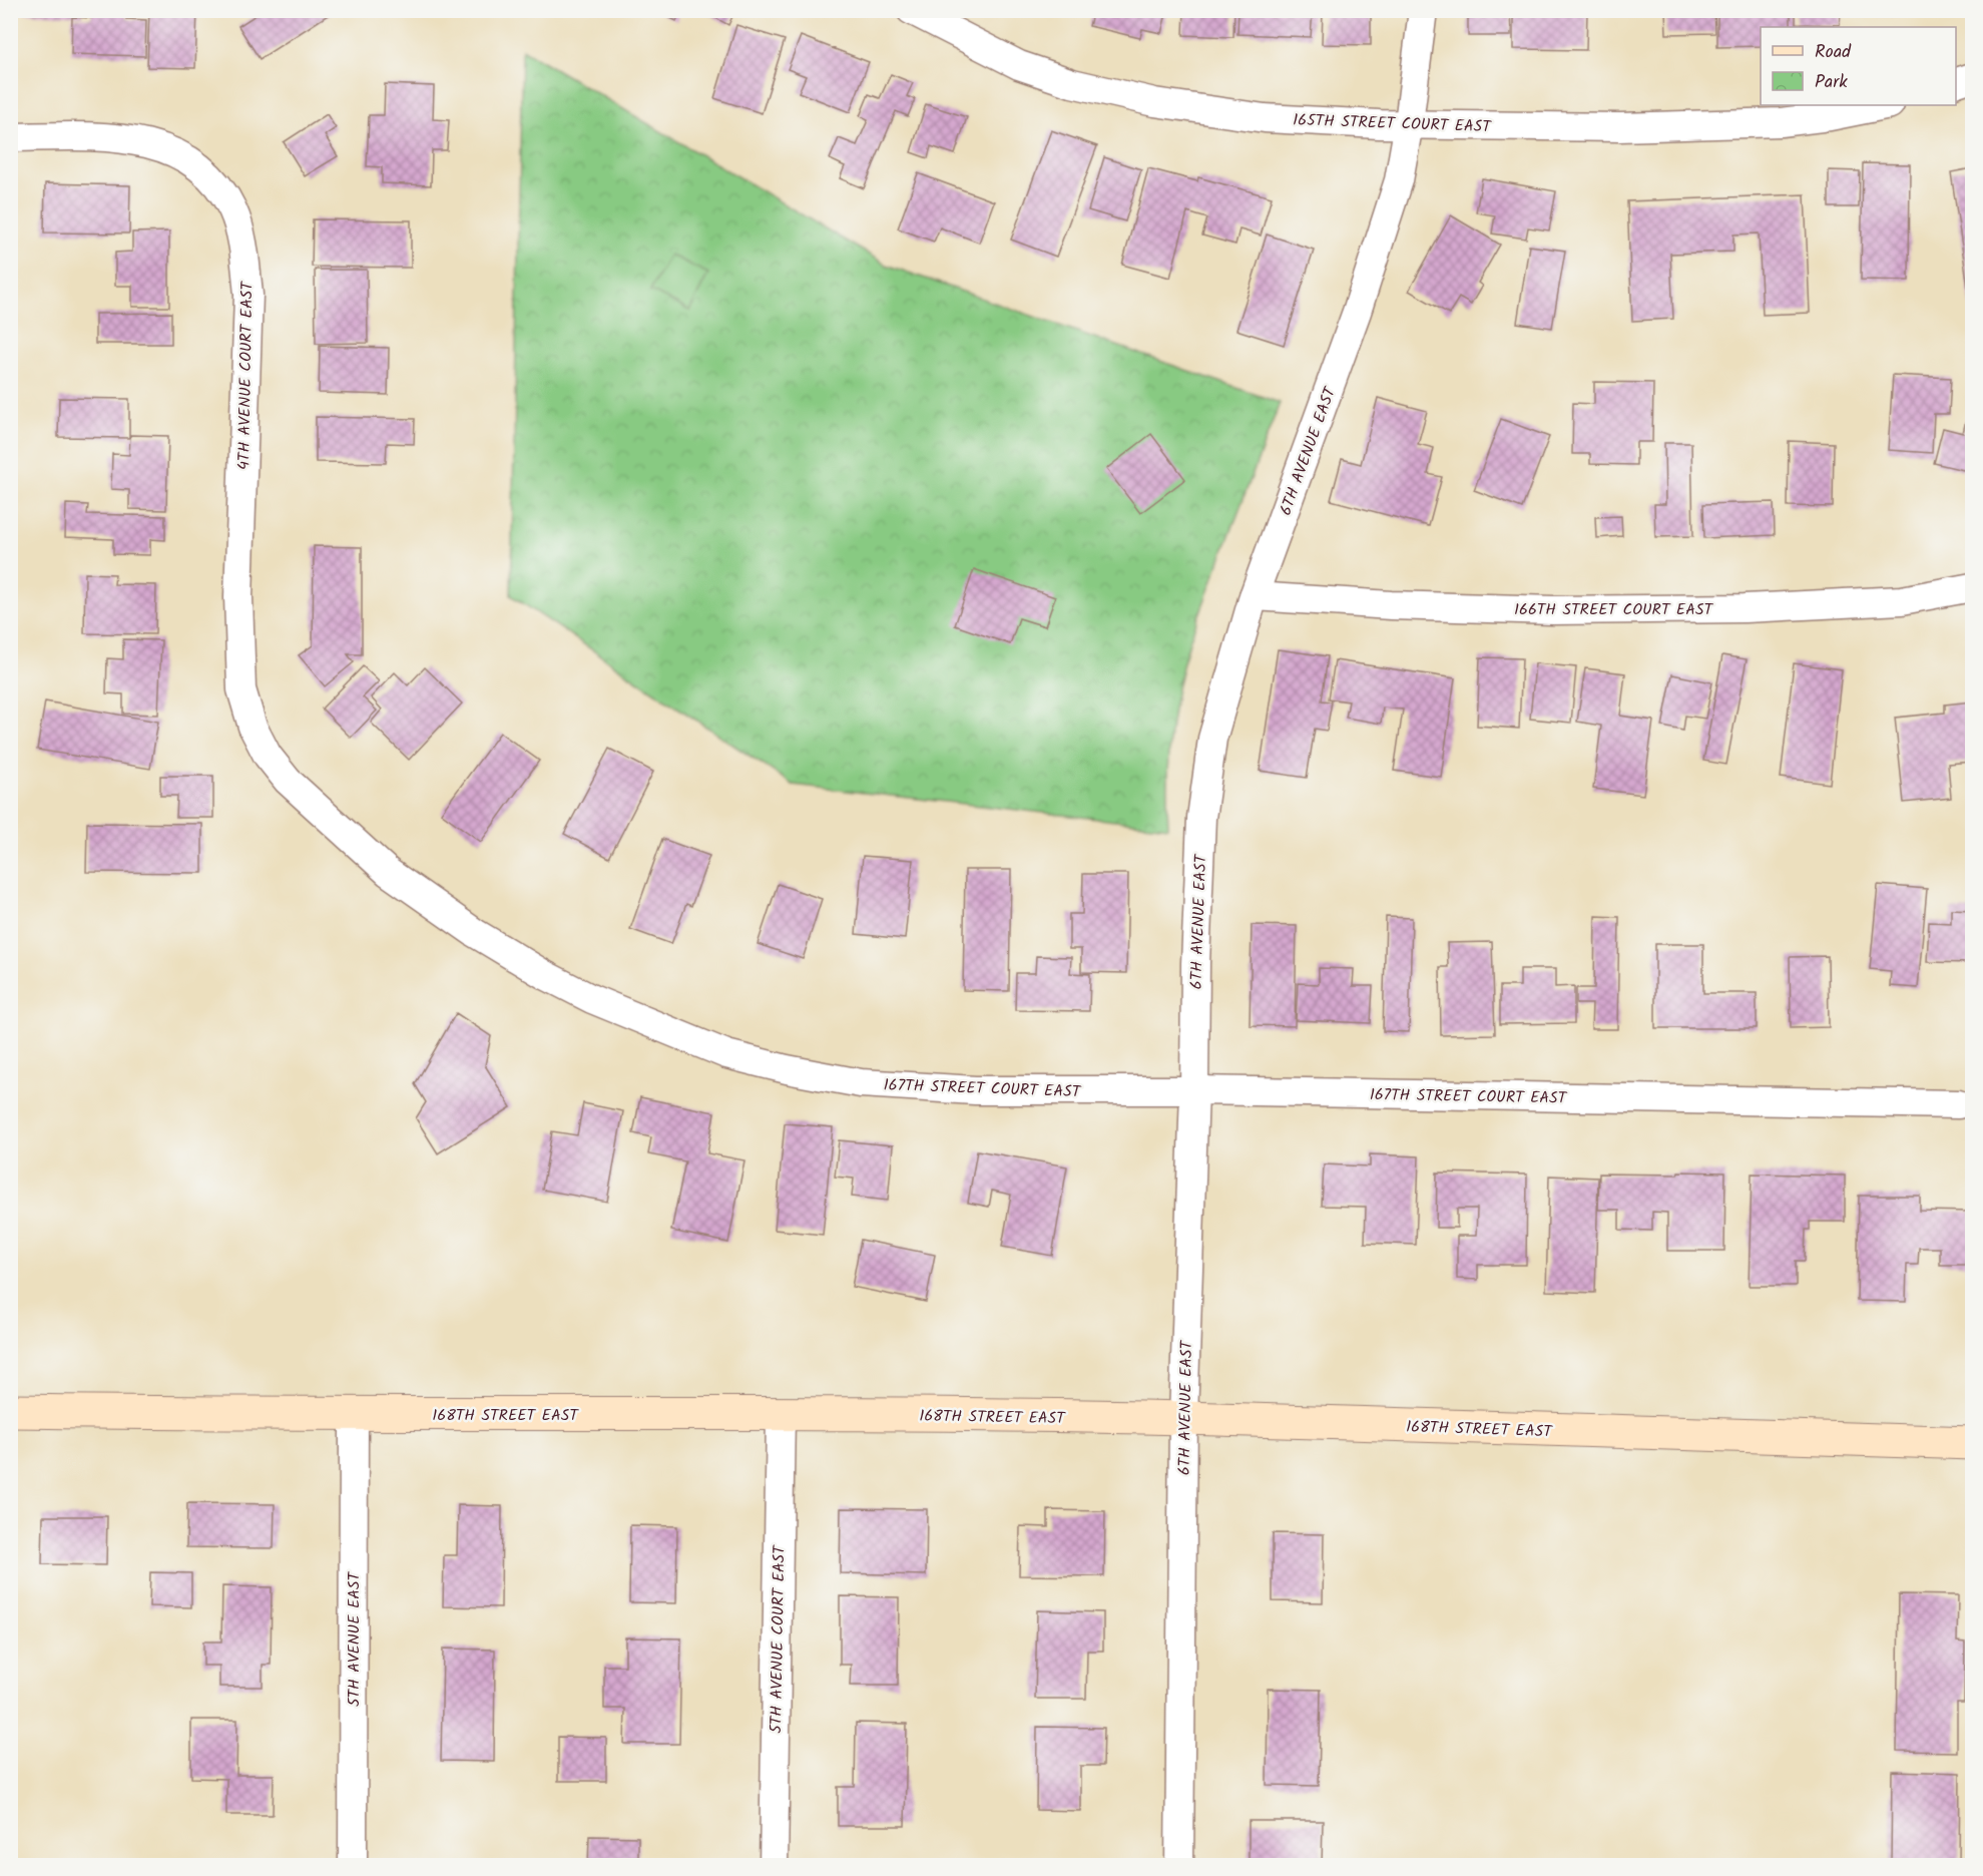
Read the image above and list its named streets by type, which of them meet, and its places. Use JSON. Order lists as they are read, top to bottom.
{
  "streets": {
    "street": [
      "165TH STREET COURT EAST",
      "4TH AVENUE COURT EAST",
      "6TH AVENUE EAST",
      "166TH STREET COURT EAST",
      "167TH STREET COURT EAST",
      "168TH STREET EAST",
      "5TH AVENUE EAST",
      "5TH AVENUE COURT EAST"
    ]
  },
  "crossings": [
    ["165TH STREET COURT EAST", "6TH AVENUE EAST"],
    ["4TH AVENUE COURT EAST", "167TH STREET COURT EAST"],
    ["6TH AVENUE EAST", "166TH STREET COURT EAST"],
    ["6TH AVENUE EAST", "167TH STREET COURT EAST"],
    ["6TH AVENUE EAST", "168TH STREET EAST"],
    ["168TH STREET EAST", "5TH AVENUE EAST"],
    ["168TH STREET EAST", "5TH AVENUE COURT EAST"]
  ],
  "legend": ["Road", "Park"]
}
